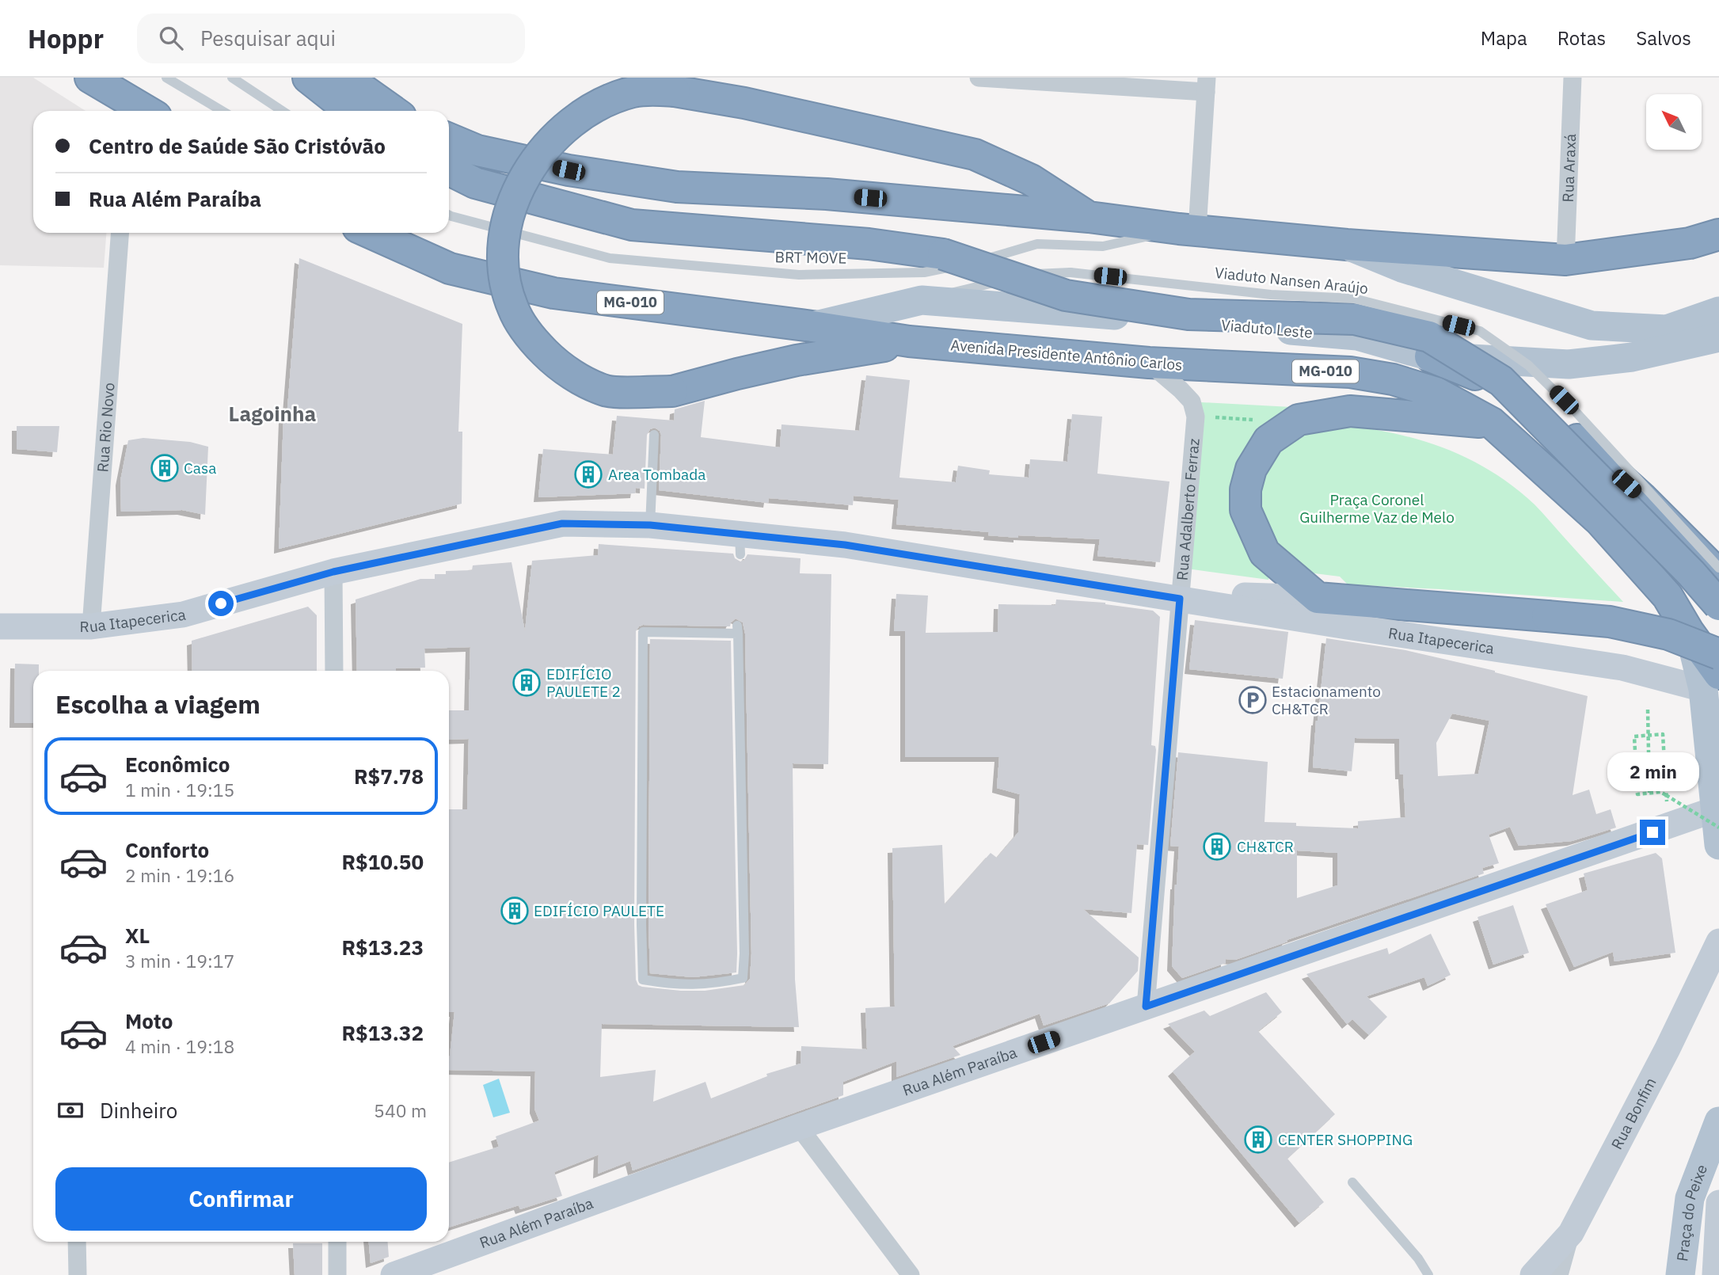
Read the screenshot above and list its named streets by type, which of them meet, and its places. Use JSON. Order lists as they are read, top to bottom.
{
  "streets": {
    "highway": ["MG-010", "Avenida Presidente Antônio Carlos"],
    "main road": ["Viaduto Leste", "Praça do Peixe"],
    "street": [
      "Rua Araxá",
      "Rua Rio Novo",
      "Rua Adalberto Ferraz",
      "Rua Itapecerica",
      "Rua Além Paraíba",
      "Rua Bonfim"
    ],
    "lane": ["BRT MOVE", "Viaduto Nansen Araújo"]
  },
  "crossings": [
    ["BRT MOVE", "Viaduto Nansen Araújo"],
    ["BRT MOVE", "Viaduto Leste"],
    ["Viaduto Nansen Araújo", "Viaduto Leste"],
    ["Viaduto Leste", "Avenida Presidente Antônio Carlos"],
    ["Avenida Presidente Antônio Carlos", "Rua Adalberto Ferraz"],
    ["Avenida Presidente Antônio Carlos", "Rua Itapecerica"],
    ["Rua Rio Novo", "Rua Itapecerica"],
    ["Rua Adalberto Ferraz", "Rua Itapecerica"],
    ["Rua Adalberto Ferraz", "Rua Além Paraíba"]
  ],
  "districts": ["Lagoinha"],
  "parks": ["Praça Coronel Guilherme Vaz de Melo"],
  "places": {
    "building": [
      "Casa",
      "Area Tombada",
      "EDIFÍCIO PAULETE 2",
      "CH&TCR",
      "EDIFÍCIO PAULETE",
      "CENTER SHOPPING"
    ],
    "parking": ["Estacionamento CH&TCR"]
  },
  "north": "top left",
  "page": {
    "header": "Hoppr",
    "search": "Pesquisar aqui",
    "nav": ["Mapa", "Rotas", "Salvos"],
    "banner": ["Centro de Saúde São Cristóvão", "Rua Além Paraíba"],
    "heading": "Escolha a viagem",
    "list": [
      {
        "name": "Econômico",
        "note": "1 min · 19:15",
        "value": "R$7.78"
      },
      {
        "name": "Conforto",
        "note": "2 min · 19:16",
        "value": "R$10.50"
      },
      {
        "name": "XL",
        "note": "3 min · 19:17",
        "value": "R$13.23"
      },
      {
        "name": "Moto",
        "note": "4 min · 19:18",
        "value": "R$13.32"
      }
    ],
    "bubble": "2 min",
    "pay": ["Dinheiro", "540 m"],
    "buttons": "Confirmar"
  }
}
